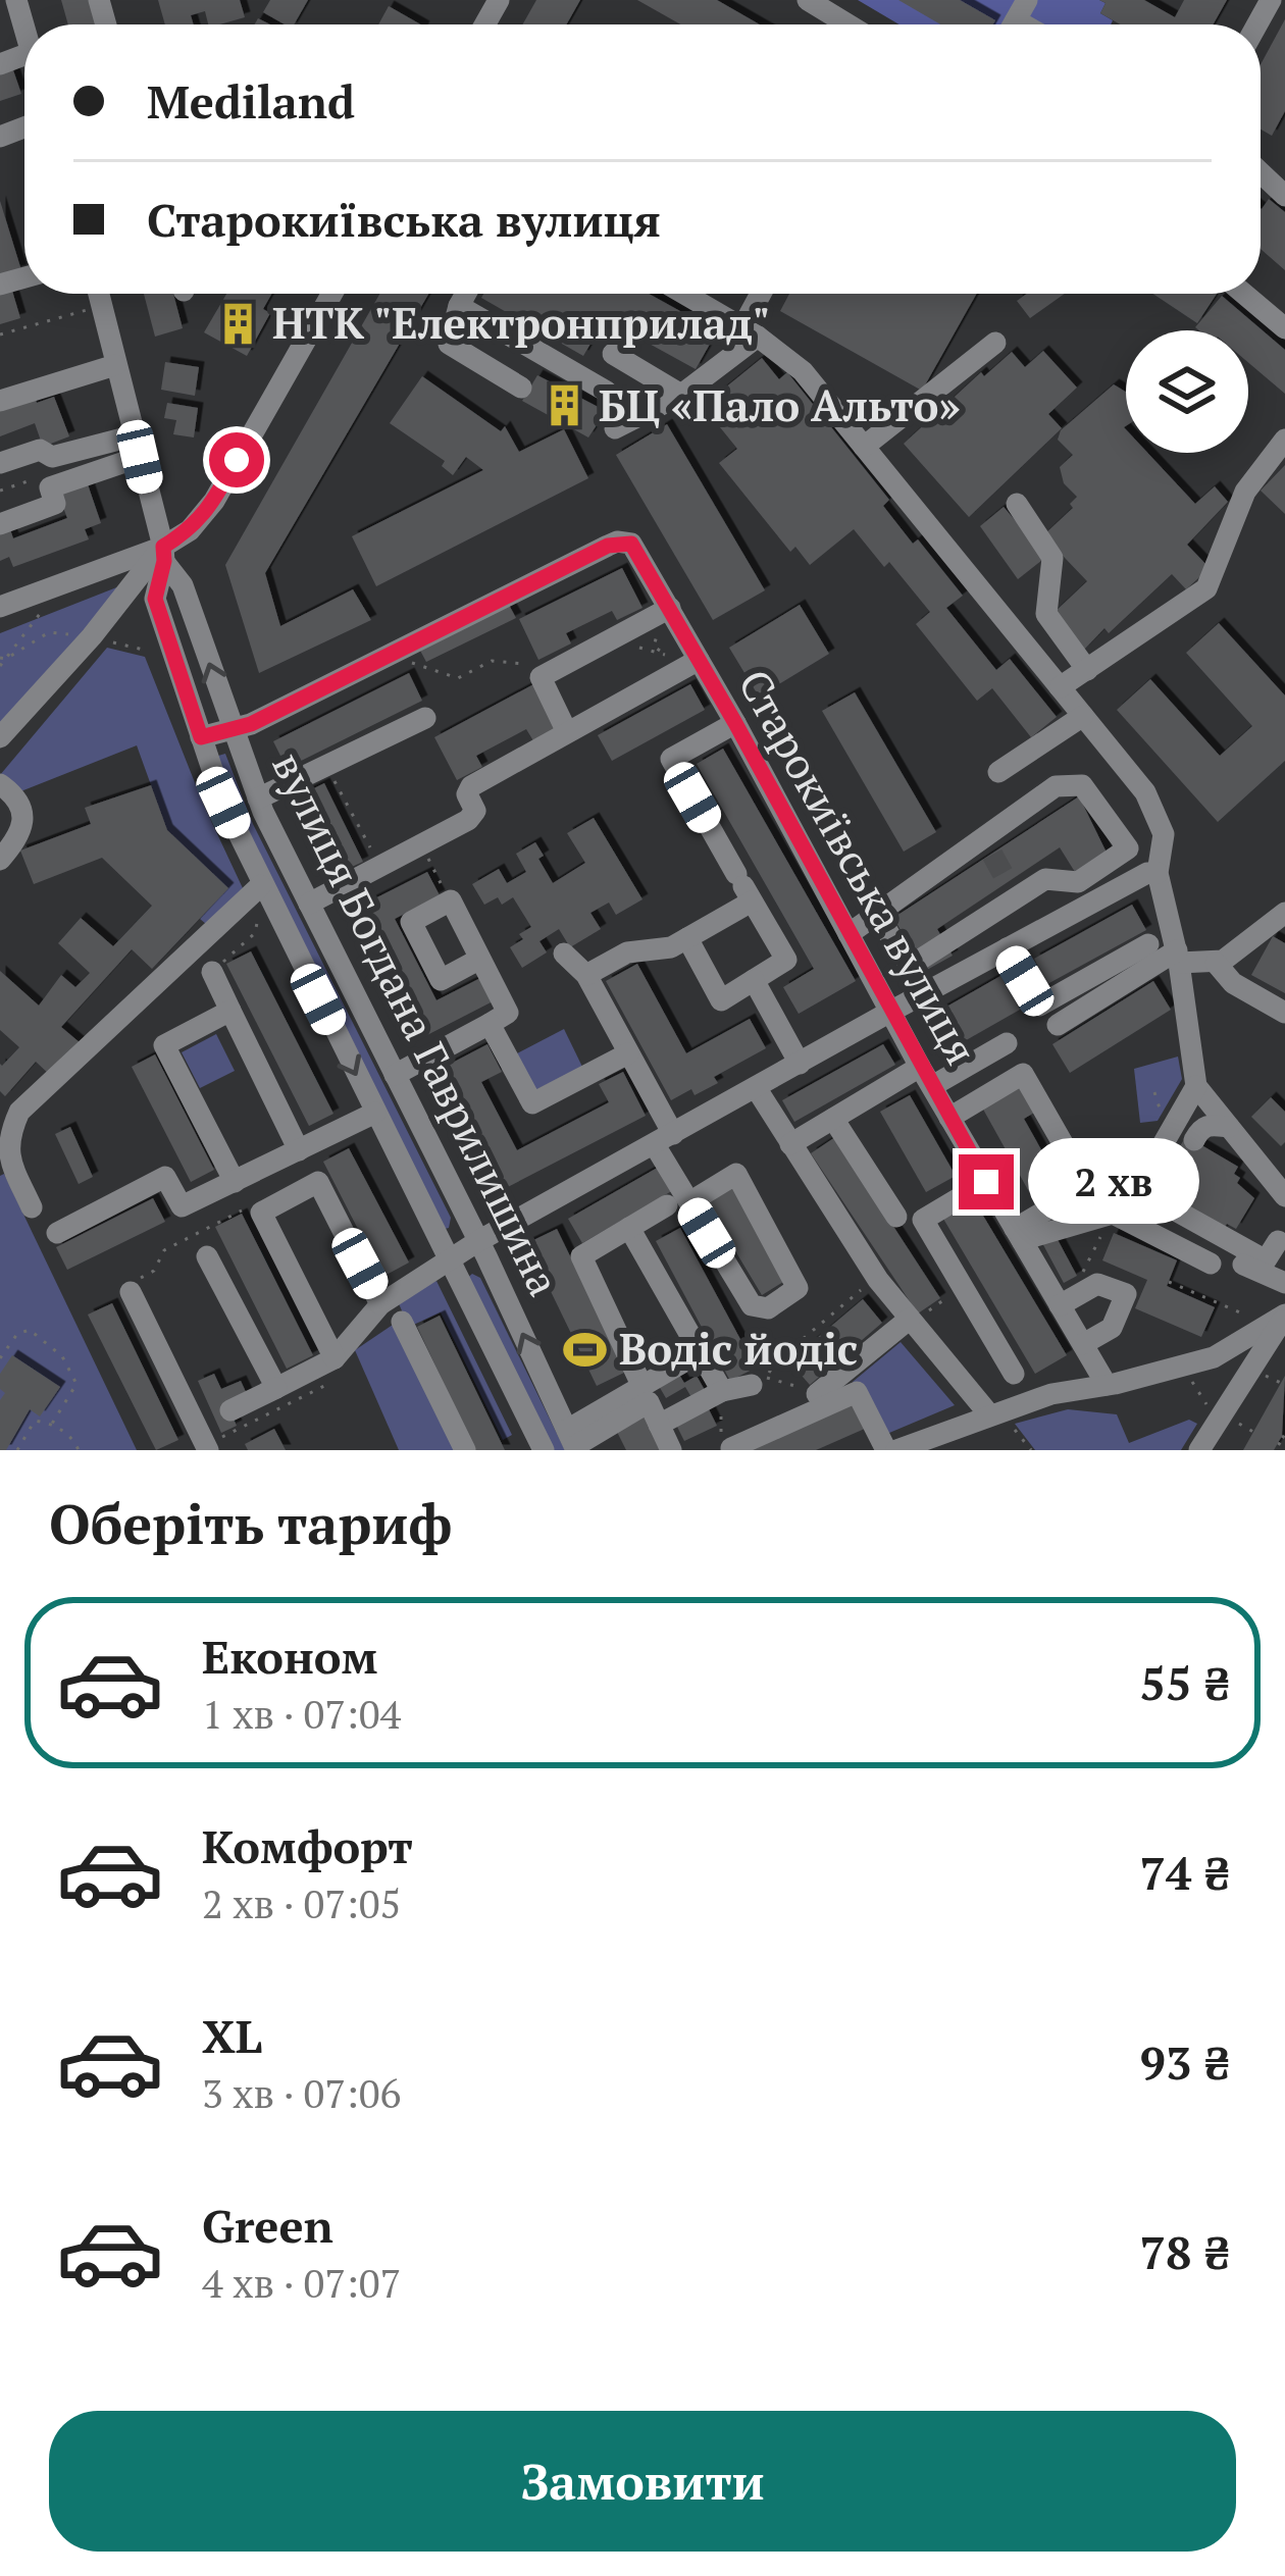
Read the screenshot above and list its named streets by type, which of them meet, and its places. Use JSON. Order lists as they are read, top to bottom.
{
  "streets": {
    "street": ["Старокиївська вулиця", "вулиця Богдана Гаврилишина"]
  },
  "crossings": [
    ["Старокиївська вулиця", "вулиця Богдана Гаврилишина"]
  ],
  "places": {
    "building": ["НТК \"Електронприлад\"", "БЦ «Пало Альто»"],
    "sports": ["Водіс йодіс"]
  },
  "page": {
    "banner": ["Mediland", "Старокиївська вулиця"],
    "bubble": "2 хв",
    "heading": "Оберіть тариф",
    "list": [
      {
        "name": "Економ",
        "note": "1 хв · 07:04",
        "value": "55 ₴"
      },
      {
        "name": "Комфорт",
        "note": "2 хв · 07:05",
        "value": "74 ₴"
      },
      {
        "name": "XL",
        "note": "3 хв · 07:06",
        "value": "93 ₴"
      },
      {
        "name": "Green",
        "note": "4 хв · 07:07",
        "value": "78 ₴"
      }
    ],
    "buttons": "Замовити"
  }
}
